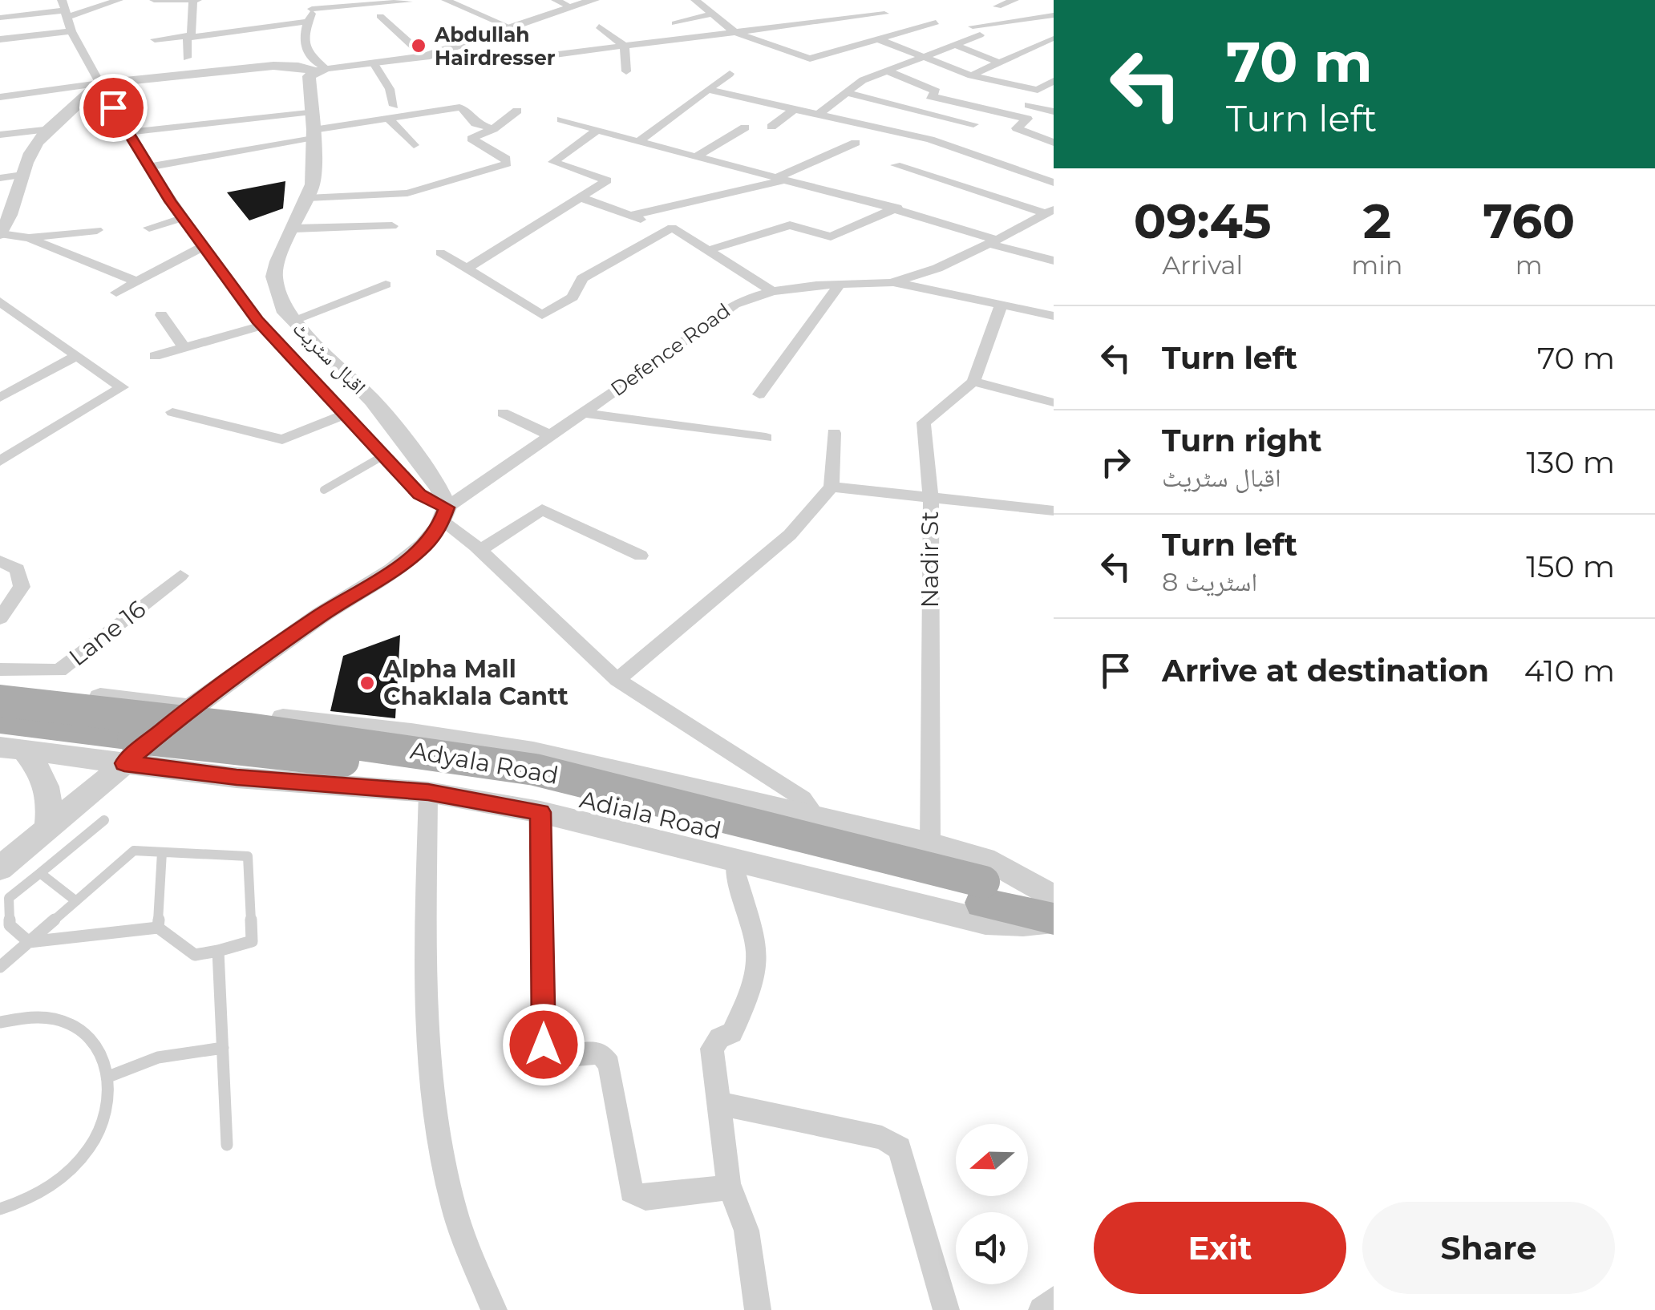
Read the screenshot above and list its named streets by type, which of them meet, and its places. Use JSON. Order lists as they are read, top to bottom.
{
  "streets": {
    "main road": ["Adyala Road", "Adiala Road"],
    "street": [
      "Defence Road",
      "اقبال سٹریٹ",
      "Nadir St",
      "Lane 16"
    ]
  },
  "crossings": [
    ["Defence Road", "اقبال سٹریٹ"],
    ["Adyala Road", "Adiala Road"]
  ],
  "places": ["Abdullah Hairdresser", "Alpha Mall Chaklala Cantt"],
  "north": "left",
  "page": {
    "turn": ["70 m", "Turn left"],
    "eta": [
      "09:45",
      "Arrival",
      "2",
      "min",
      "760",
      "m"
    ],
    "list": [
      {
        "name": "Turn left",
        "value": "70 m"
      },
      {
        "name": "Turn right",
        "note": "اقبال سٹریٹ",
        "value": "130 m"
      },
      {
        "name": "Turn left",
        "note": "اسٹریٹ 8",
        "value": "150 m"
      },
      {
        "name": "Arrive at destination",
        "value": "410 m"
      }
    ],
    "buttons": ["Exit", "Share"]
  }
}
